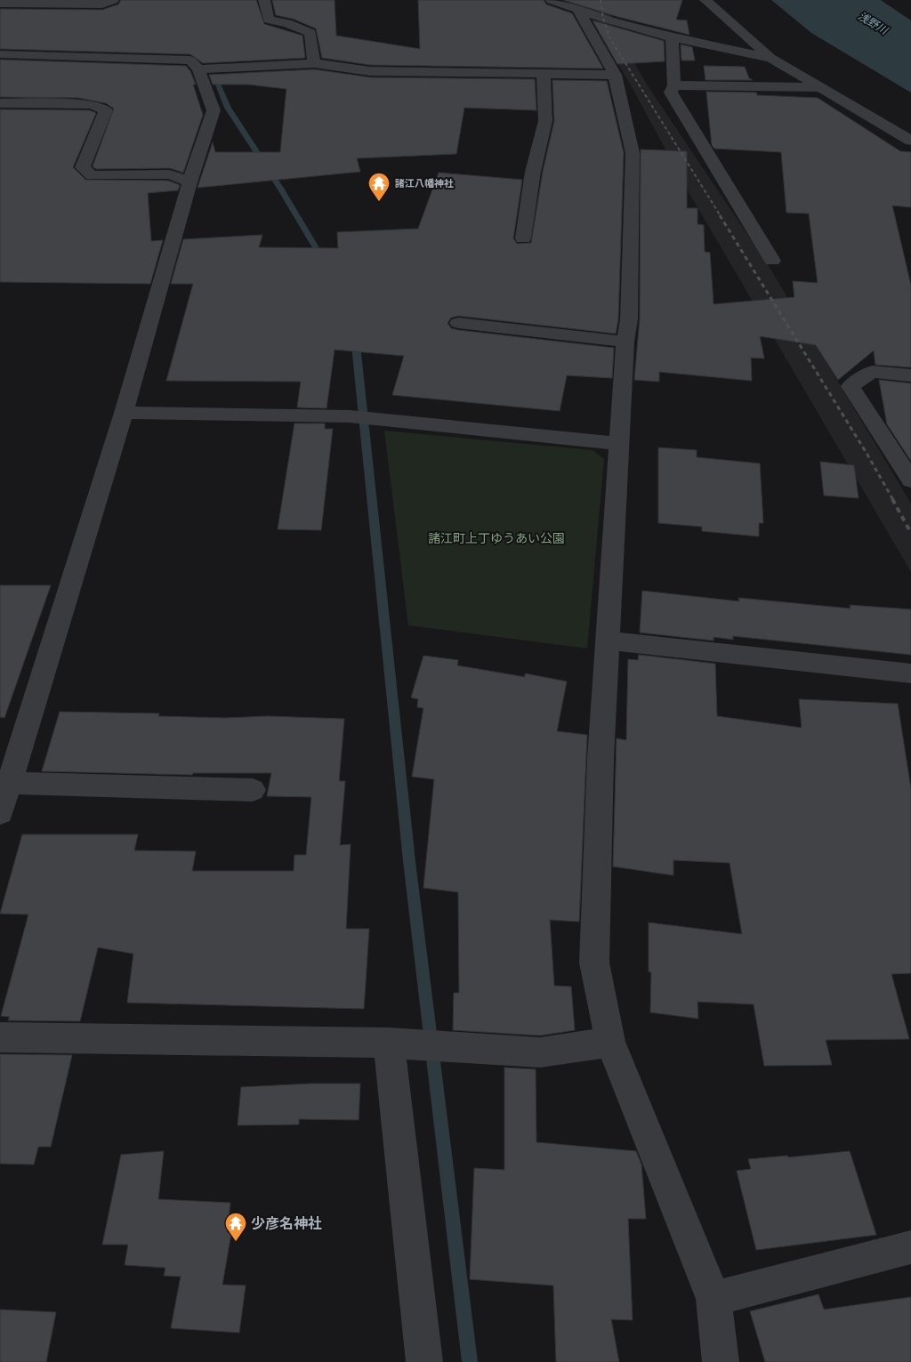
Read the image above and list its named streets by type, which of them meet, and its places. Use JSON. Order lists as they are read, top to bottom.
{
  "water": ["浅野川"],
  "parks": ["諸江町上丁ゆうあい公園"],
  "places": {
    "temple": ["諸江八幡神社", "少彦名神社"]
  }
}
